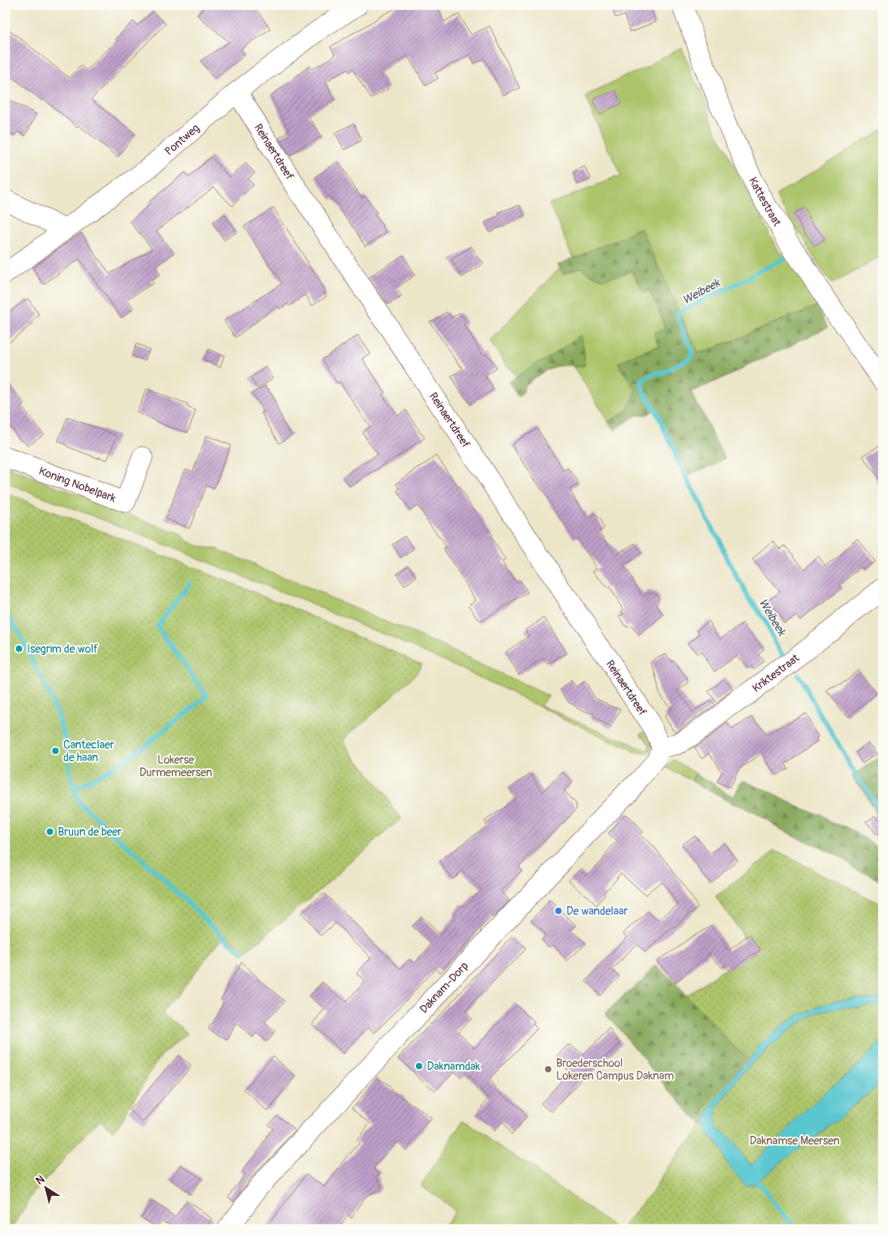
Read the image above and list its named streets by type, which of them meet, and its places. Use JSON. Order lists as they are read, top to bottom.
{
  "streets": {
    "street": [
      "Pontweg",
      "Reinaertdreef",
      "Kattestraat",
      "Koning Nobelpark",
      "Kriktestraat",
      "Daknam-Dorp"
    ]
  },
  "crossings": [
    ["Pontweg", "Reinaertdreef"],
    ["Reinaertdreef", "Kriktestraat"],
    ["Reinaertdreef", "Daknam-Dorp"],
    ["Kriktestraat", "Daknam-Dorp"]
  ],
  "water": ["Weibeek"],
  "parks": ["Lokerse Durmemeersen", "Daknamse Meersen"],
  "places": [
    "Isegrim de wolf",
    "Canteclaer de haan",
    "Bruun de beer",
    "De wandelaar",
    "Daknamdak",
    "Broederschool Lokeren Campus Daknam"
  ],
  "north": "top left"
}
